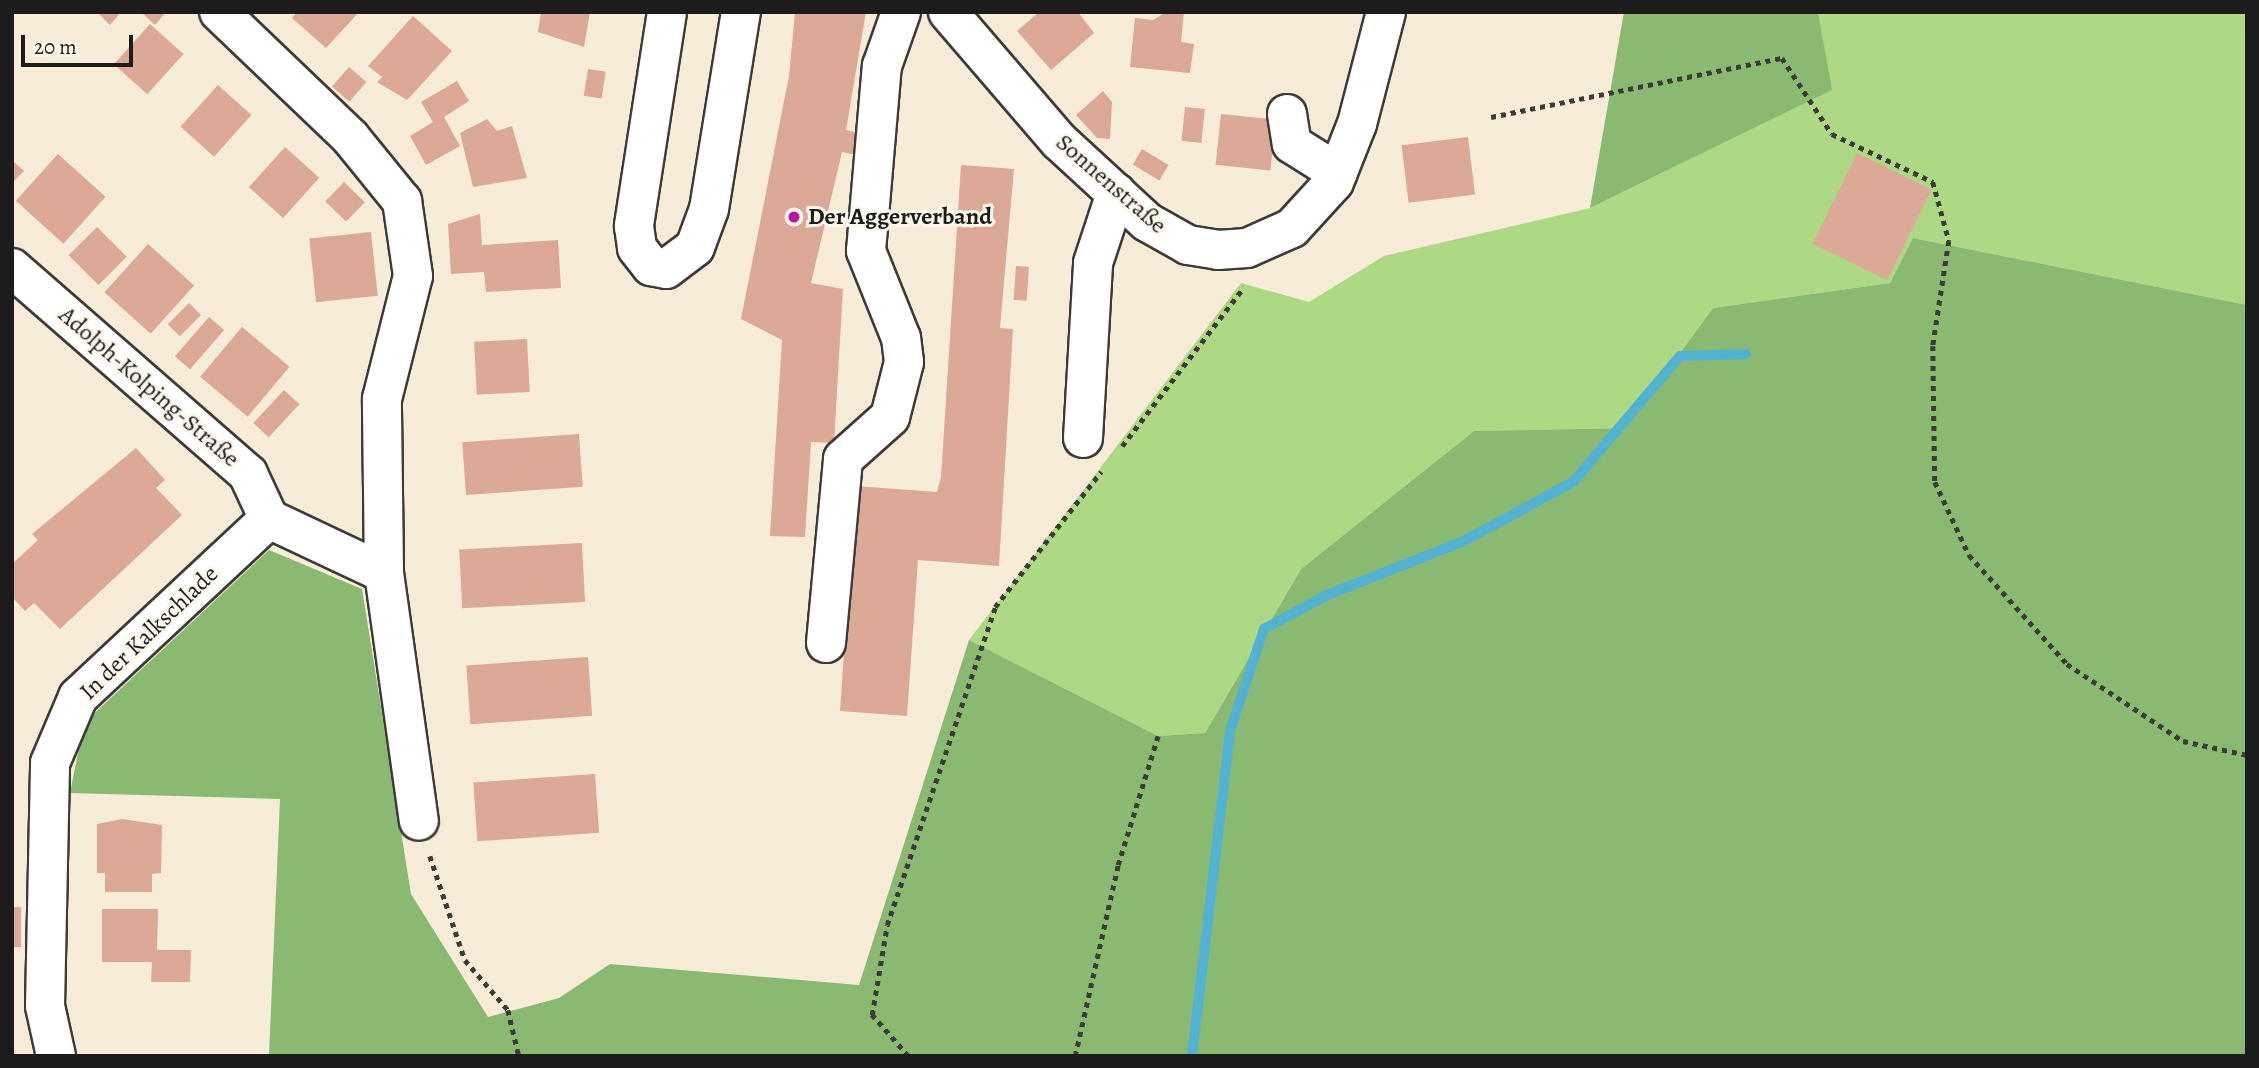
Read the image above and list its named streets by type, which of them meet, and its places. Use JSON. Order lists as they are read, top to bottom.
{
  "streets": {
    "street": ["Sonnenstraße", "Adolph-Kolping-Straße", "In der Kalkschlade"]
  },
  "crossings": [
    ["Adolph-Kolping-Straße", "In der Kalkschlade"]
  ],
  "places": ["Der Aggerverband"],
  "scale_bar": "20 m"
}
